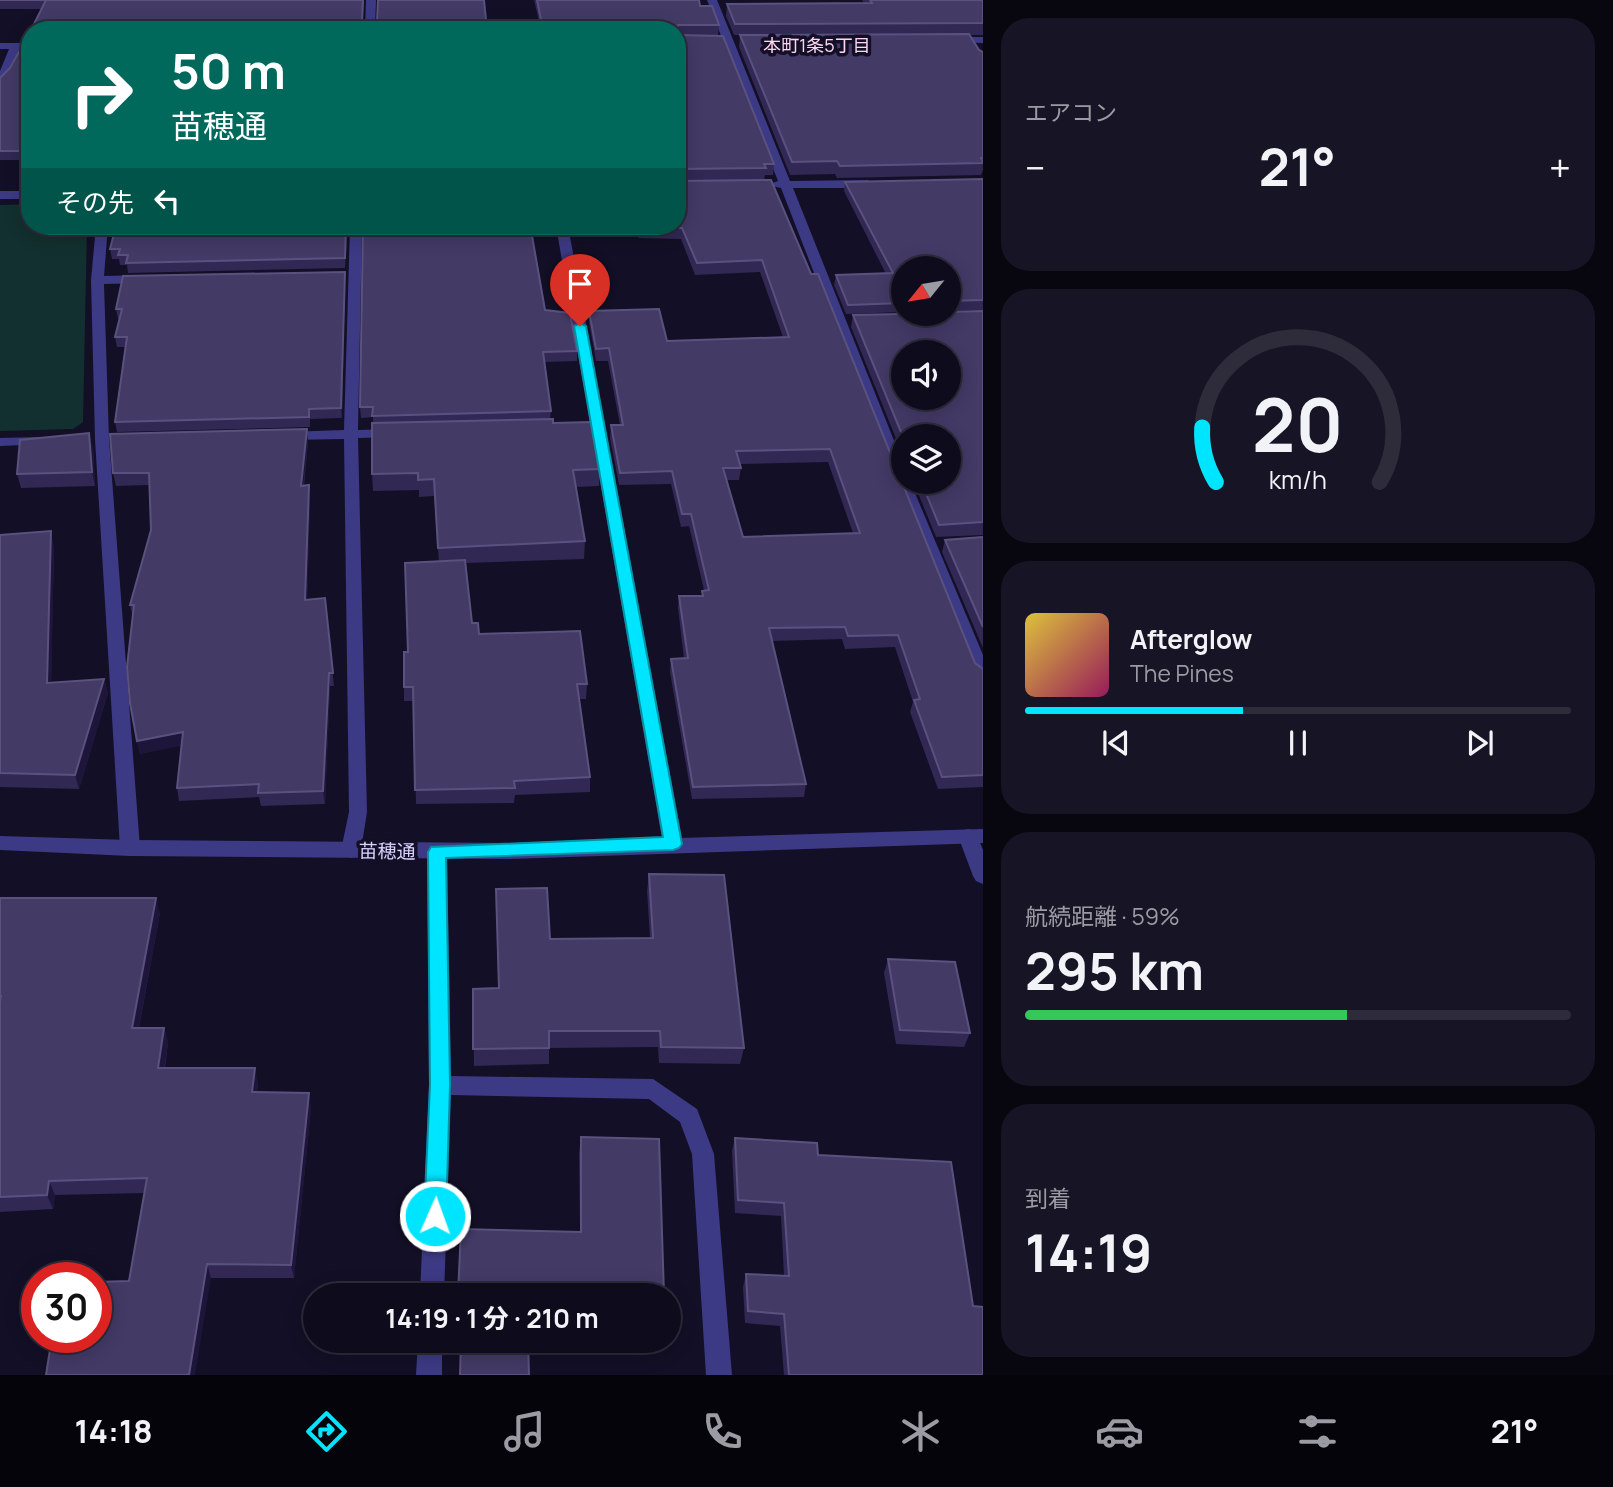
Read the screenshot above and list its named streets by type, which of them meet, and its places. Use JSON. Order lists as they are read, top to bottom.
{
  "streets": {
    "street": ["苗穂通"]
  },
  "districts": ["本町1条5丁目"],
  "north": "bottom left",
  "page": {
    "tile": [
      "エアコン",
      ["航続距離 · 59%", "295 km"],
      ["到着", "14:19"]
    ],
    "turn": ["50 m", "苗穂通"],
    "heat": ["−", "21°", "+"],
    "then": "その先",
    "song": ["Afterglow", "The Pines"],
    "limit": "30",
    "trip": "14:19 · 1 分 · 210 m",
    "tabs": ["14:18", "21°"],
    "gauge": ["20", "km/h"]
  }
}
